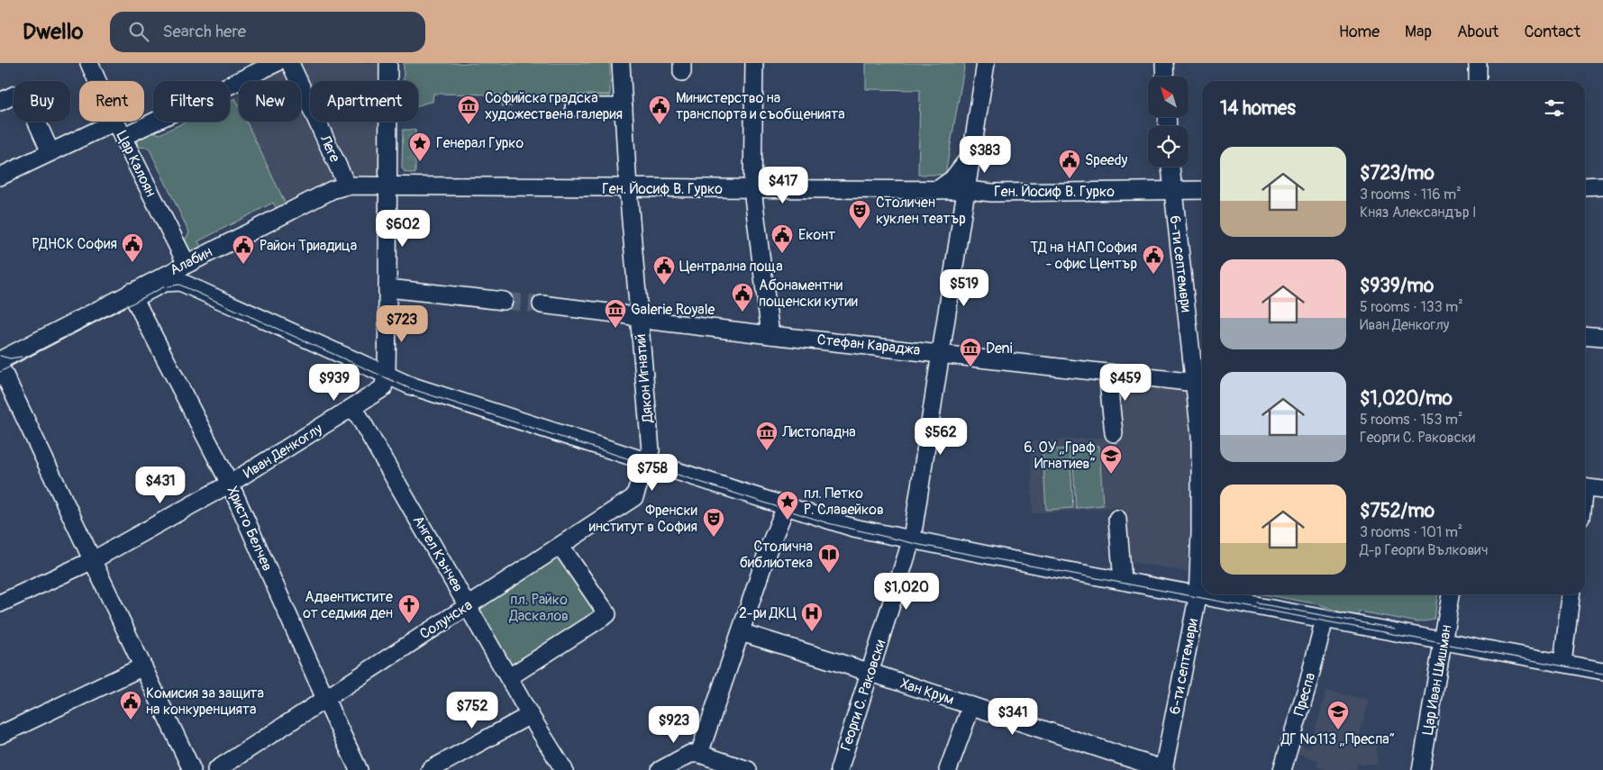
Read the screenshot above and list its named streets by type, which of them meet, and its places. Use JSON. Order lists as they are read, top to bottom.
{
  "streets": {
    "street": [
      "Леге",
      "Цар Калоян",
      "Ген. Йосиф В. Гурко",
      "Алабин",
      "6-ти септември",
      "Стефан Караджа",
      "Дякон Игнатий",
      "Иван Денкоглу",
      "Христо Белчев",
      "Ангел Кънчев",
      "Солунска",
      "Цар Иван Шишман",
      "Хан Крум",
      "Преспа",
      "Георги С. Раковски"
    ]
  },
  "crossings": [
    ["Леге", "Алабин"],
    ["Цар Калоян", "Алабин"],
    ["Ген. Йосиф В. Гурко", "Алабин"],
    ["Ген. Йосиф В. Гурко", "6-ти септември"],
    ["Ген. Йосиф В. Гурко", "Дякон Игнатий"],
    ["Ген. Йосиф В. Гурко", "Георги С. Раковски"],
    ["Алабин", "Христо Белчев"],
    ["6-ти септември", "Стефан Караджа"],
    ["6-ти септември", "Хан Крум"],
    ["Стефан Караджа", "Дякон Игнатий"],
    ["Стефан Караджа", "Георги С. Раковски"],
    ["Дякон Игнатий", "Солунска"],
    ["Иван Денкоглу", "Христо Белчев"],
    ["Иван Денкоглу", "Ангел Кънчев"],
    ["Христо Белчев", "Солунска"],
    ["Ангел Кънчев", "Солунска"],
    ["Хан Крум", "Георги С. Раковски"]
  ],
  "parks": ["пл. Райко Даскалов"],
  "places": {
    "museum": [
      "Софийска градска художествена галерия",
      "Galerie Royale",
      "Deni",
      "Листопадна"
    ],
    "public building": [
      "Министерство на транспорта и съобщенията",
      "Speedy",
      "Еконт",
      "РДНСК София",
      "Район Триадица",
      "ТД на НАП София - офис Център",
      "Централна поща",
      "Абонаментни пощенски кутии",
      "Комисия за защита на конкуренцията"
    ],
    "place": ["Генерал Гурко", "пл. Петко Р. Славейков"],
    "theatre": ["Столичен куклен театър", "Френски институт в София"],
    "school or university": ["6. ОУ „Граф Игнатиев“", "ДГ №113 „Преспа“"],
    "library": ["Столична библиотека"],
    "church": ["Адвентистите от седмия ден"],
    "hospital": ["2-ри ДКЦ"]
  },
  "north": "top left",
  "page": {
    "header": "Dwello",
    "search": "Search here",
    "nav": [
      "Home",
      "Map",
      "About",
      "Contact"
    ],
    "chip": [
      "Buy",
      "Rent",
      "Filters",
      "New",
      "Apartment"
    ],
    "heading": "14 homes",
    "list": [
      {
        "name": "$723/mo",
        "note": "3 rooms · 116 m² · Княз Александър I"
      },
      {
        "name": "$939/mo",
        "note": "5 rooms · 133 m² · Иван Денкоглу"
      },
      {
        "name": "$1,020/mo",
        "note": "5 rooms · 153 m² · Георги С. Раковски"
      },
      {
        "name": "$752/mo",
        "note": "3 rooms · 101 m² · Д-р Георги Вълкович"
      }
    ],
    "price": [
      "$383",
      "$417",
      "$602",
      "$519",
      "$723",
      "$939",
      "$459",
      "$562",
      "$758",
      "$431",
      "$1,020",
      "$752",
      "$341",
      "$923"
    ]
  }
}
